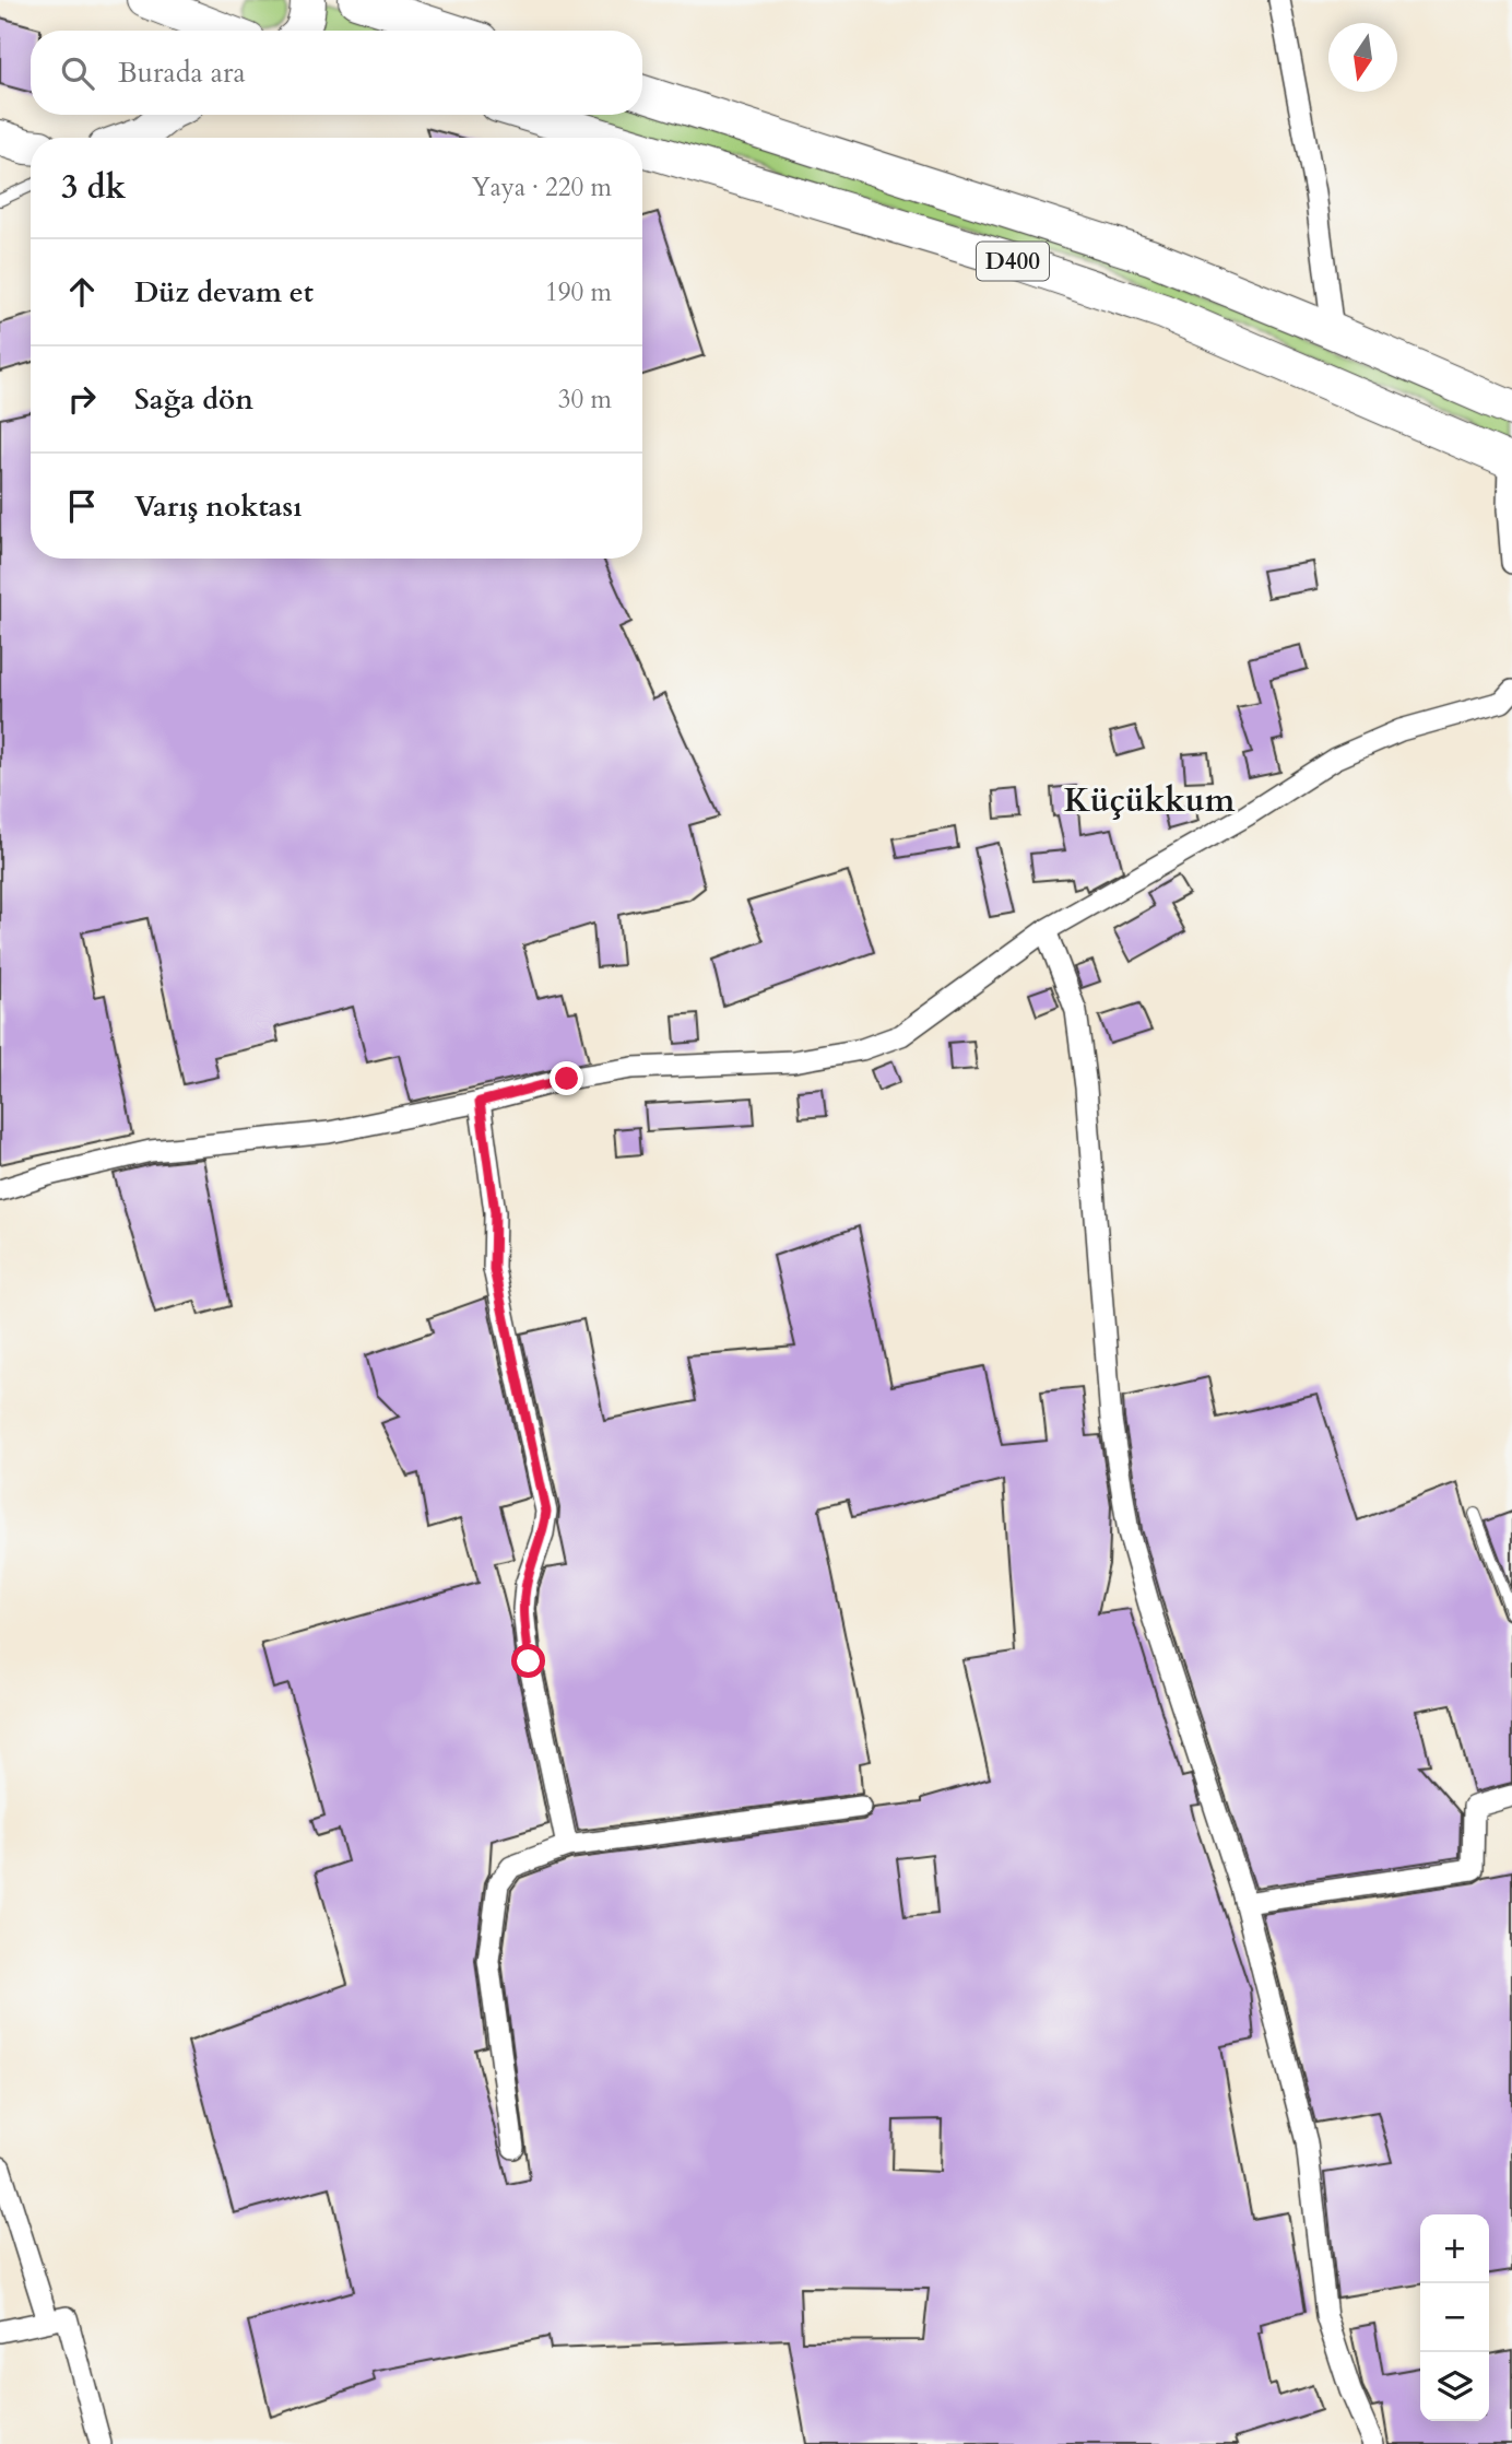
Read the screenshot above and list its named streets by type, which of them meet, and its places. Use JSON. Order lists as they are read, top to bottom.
{
  "streets": {
    "highway": ["D400"]
  },
  "districts": ["Küçükkum"],
  "north": "bottom",
  "page": {
    "search": "Burada ara",
    "heading": ["3 dk", "Yaya · 220 m"],
    "list": [
      ["Düz devam et", "190 m"],
      ["Sağa dön", "30 m"],
      "Varış noktası"
    ],
    "map_buttons": ["+", "−"]
  }
}
